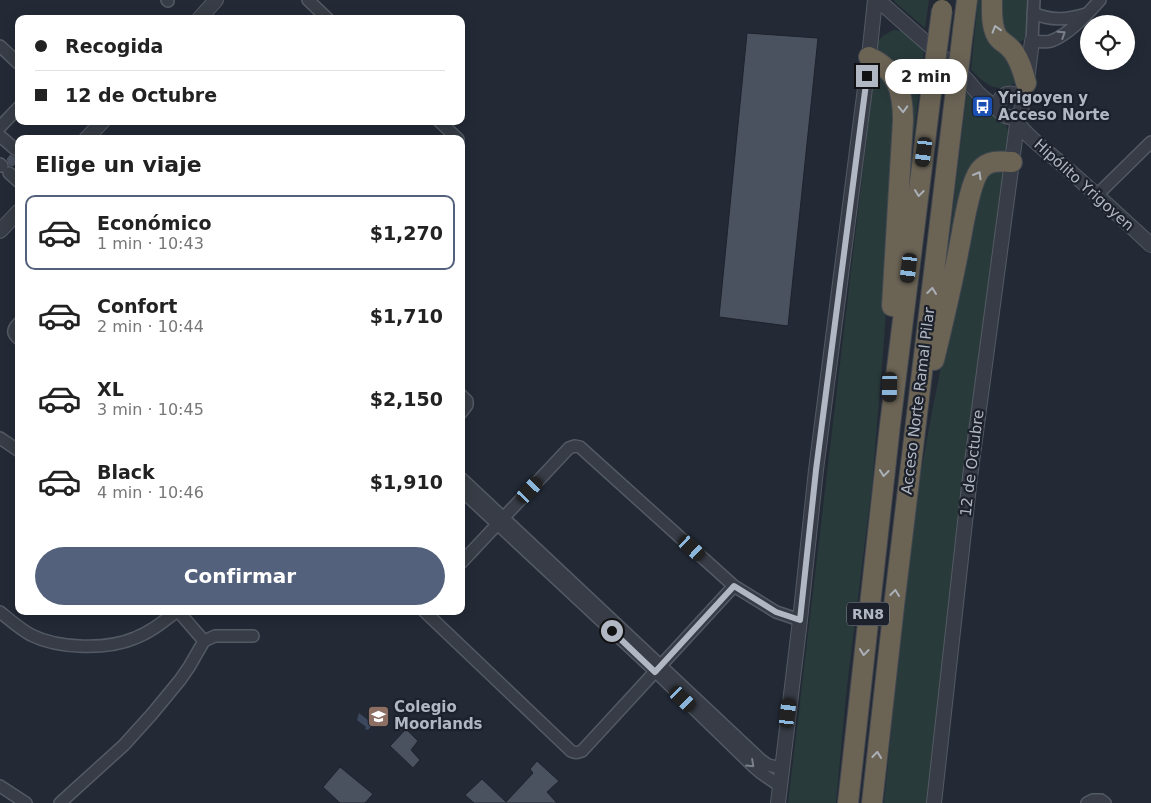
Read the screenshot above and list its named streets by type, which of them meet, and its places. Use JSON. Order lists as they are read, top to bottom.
{
  "streets": {
    "highway": ["Acceso Norte Ramal Pilar", "RN8"],
    "street": ["Hipólito Yrigoyen", "12 de Octubre"]
  },
  "crossings": [
    ["Hipólito Yrigoyen", "12 de Octubre"]
  ],
  "places": {
    "bus stop": ["Yrigoyen y Acceso Norte"],
    "school or university": ["Colegio Moorlands"]
  },
  "page": {
    "banner": ["Recogida", "12 de Octubre"],
    "bubble": "2 min",
    "heading": "Elige un viaje",
    "list": [
      {
        "name": "Económico",
        "note": "1 min · 10:43",
        "value": "$1,270"
      },
      {
        "name": "Confort",
        "note": "2 min · 10:44",
        "value": "$1,710"
      },
      {
        "name": "XL",
        "note": "3 min · 10:45",
        "value": "$2,150"
      },
      {
        "name": "Black",
        "note": "4 min · 10:46",
        "value": "$1,910"
      }
    ],
    "buttons": "Confirmar"
  }
}
